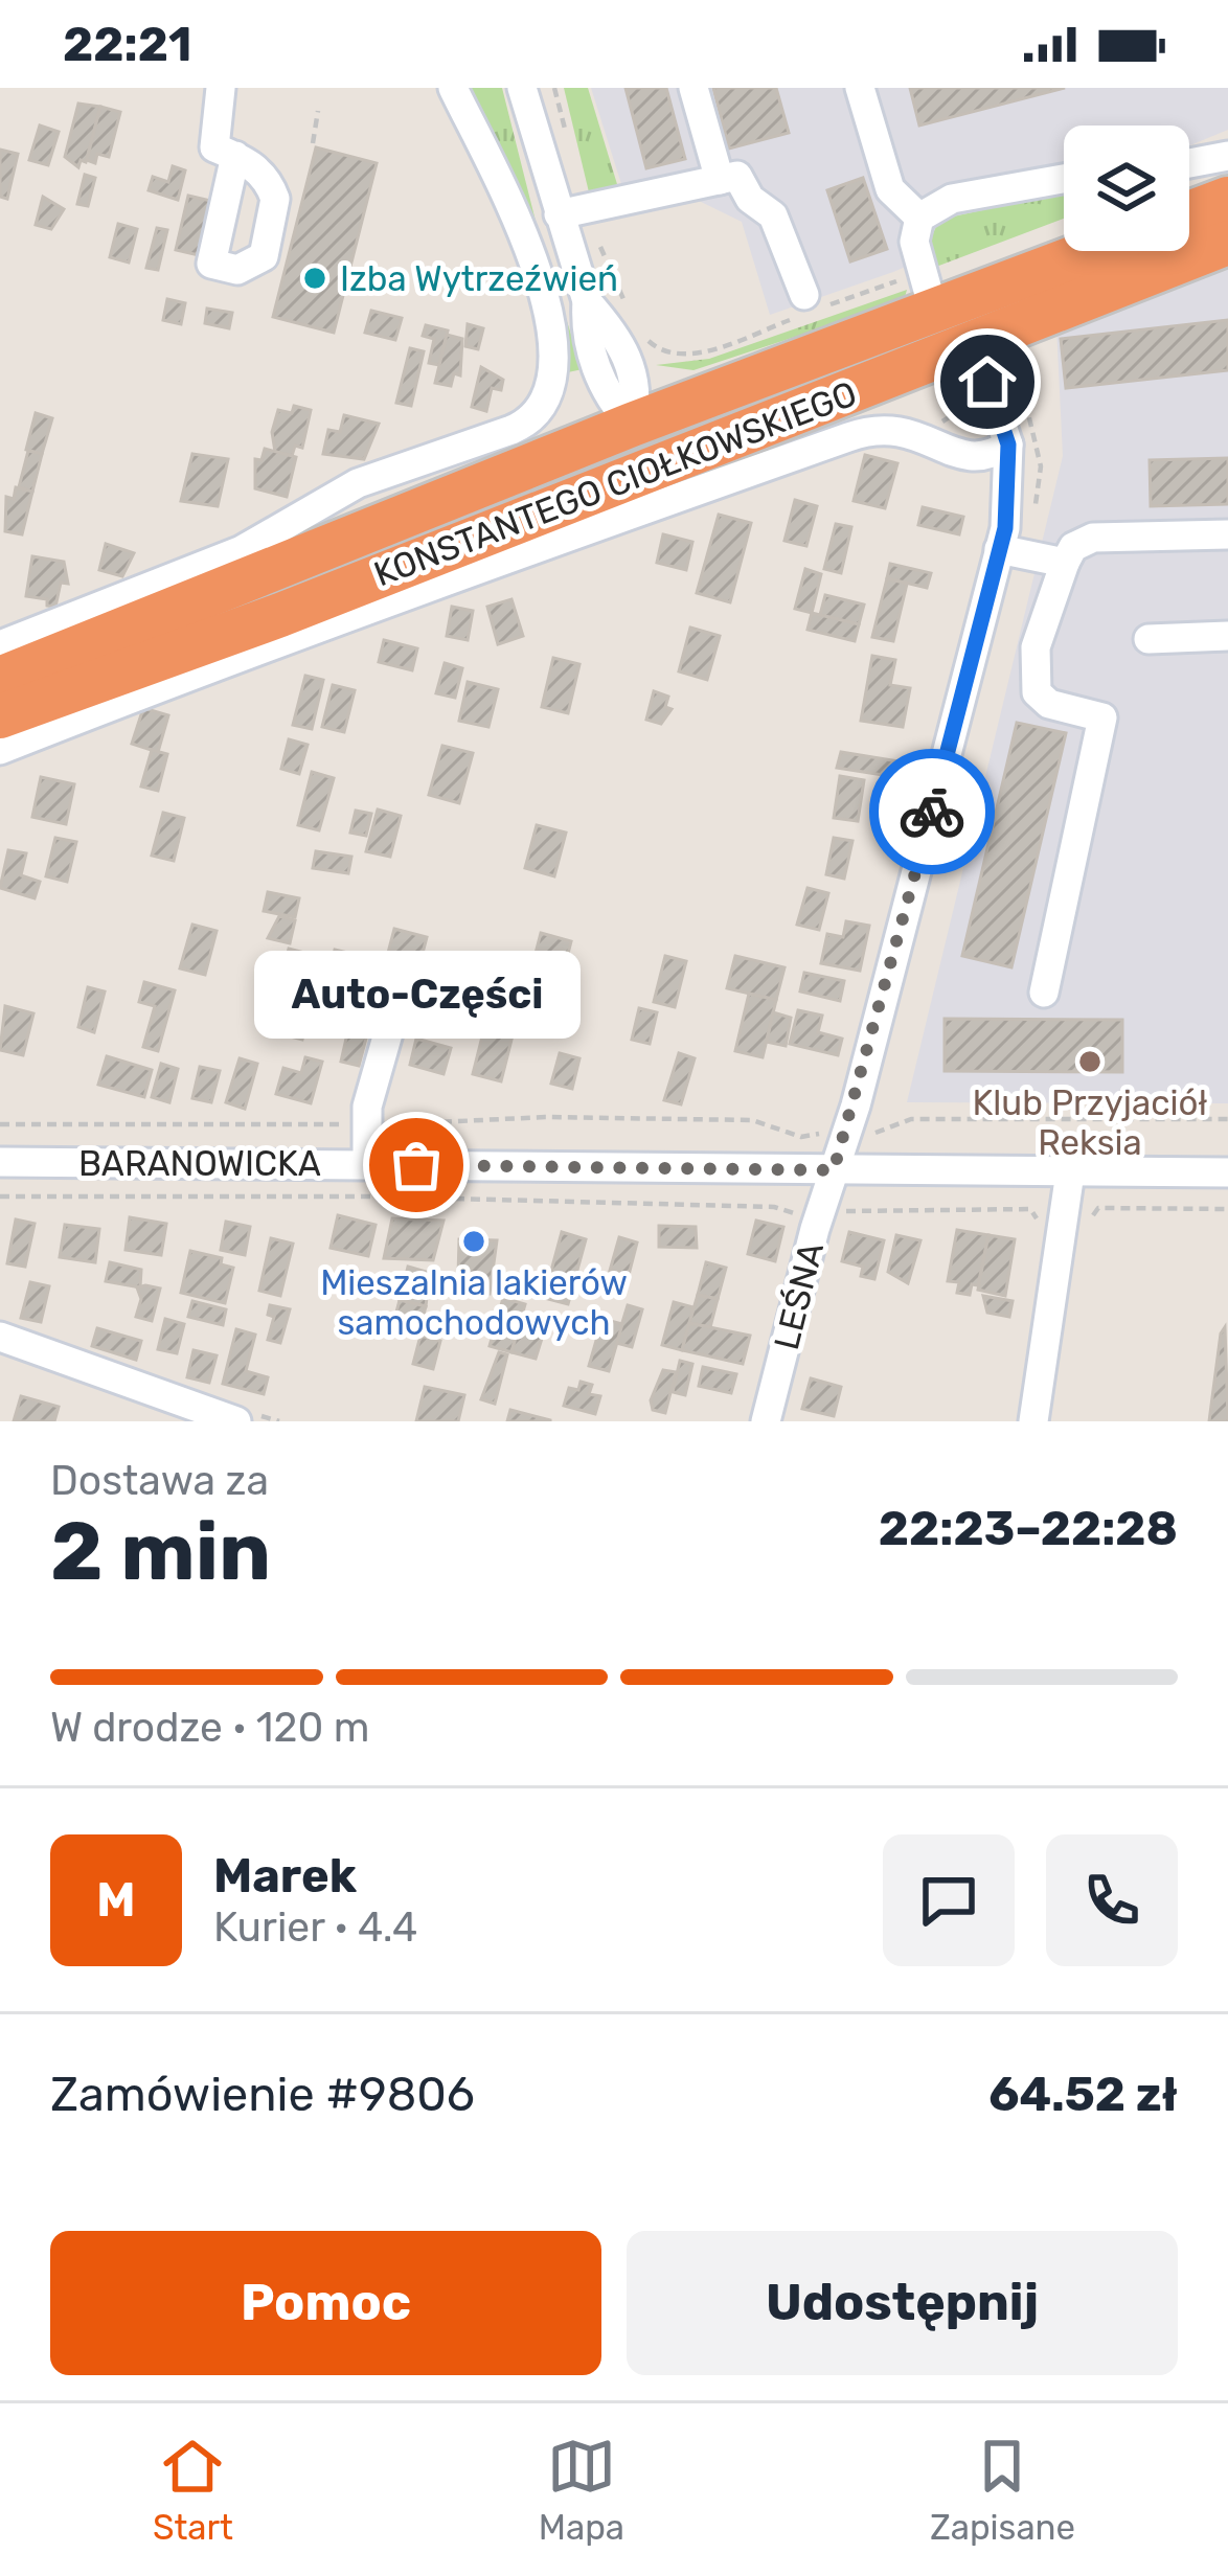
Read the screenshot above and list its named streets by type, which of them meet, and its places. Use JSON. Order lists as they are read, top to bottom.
{
  "streets": {
    "highway": ["KONSTANTEGO CIOŁKOWSKIEGO"],
    "street": ["BARANOWICKA", "LEŚNA"]
  },
  "crossings": [
    ["BARANOWICKA", "LEŚNA"]
  ],
  "places": [
    "Izba Wytrzeźwień",
    "Klub Przyjaciół Reksia",
    "Auto-Części",
    "Mieszalnia lakierów samochodowych"
  ],
  "page": {
    "status": "22:21",
    "bubble": "Auto-Części",
    "heading": ["2 min", "Dostawa za", "22:23–22:28"],
    "panel": [
      "Marek",
      "Kurier · 4.4",
      "Zamówienie #9806",
      "64.52 zł"
    ],
    "bar": "W drodze · 120 m",
    "round": "M",
    "buttons": ["Pomoc", "Udostępnij"],
    "tabs": ["Start", "Mapa", "Zapisane"]
  }
}
